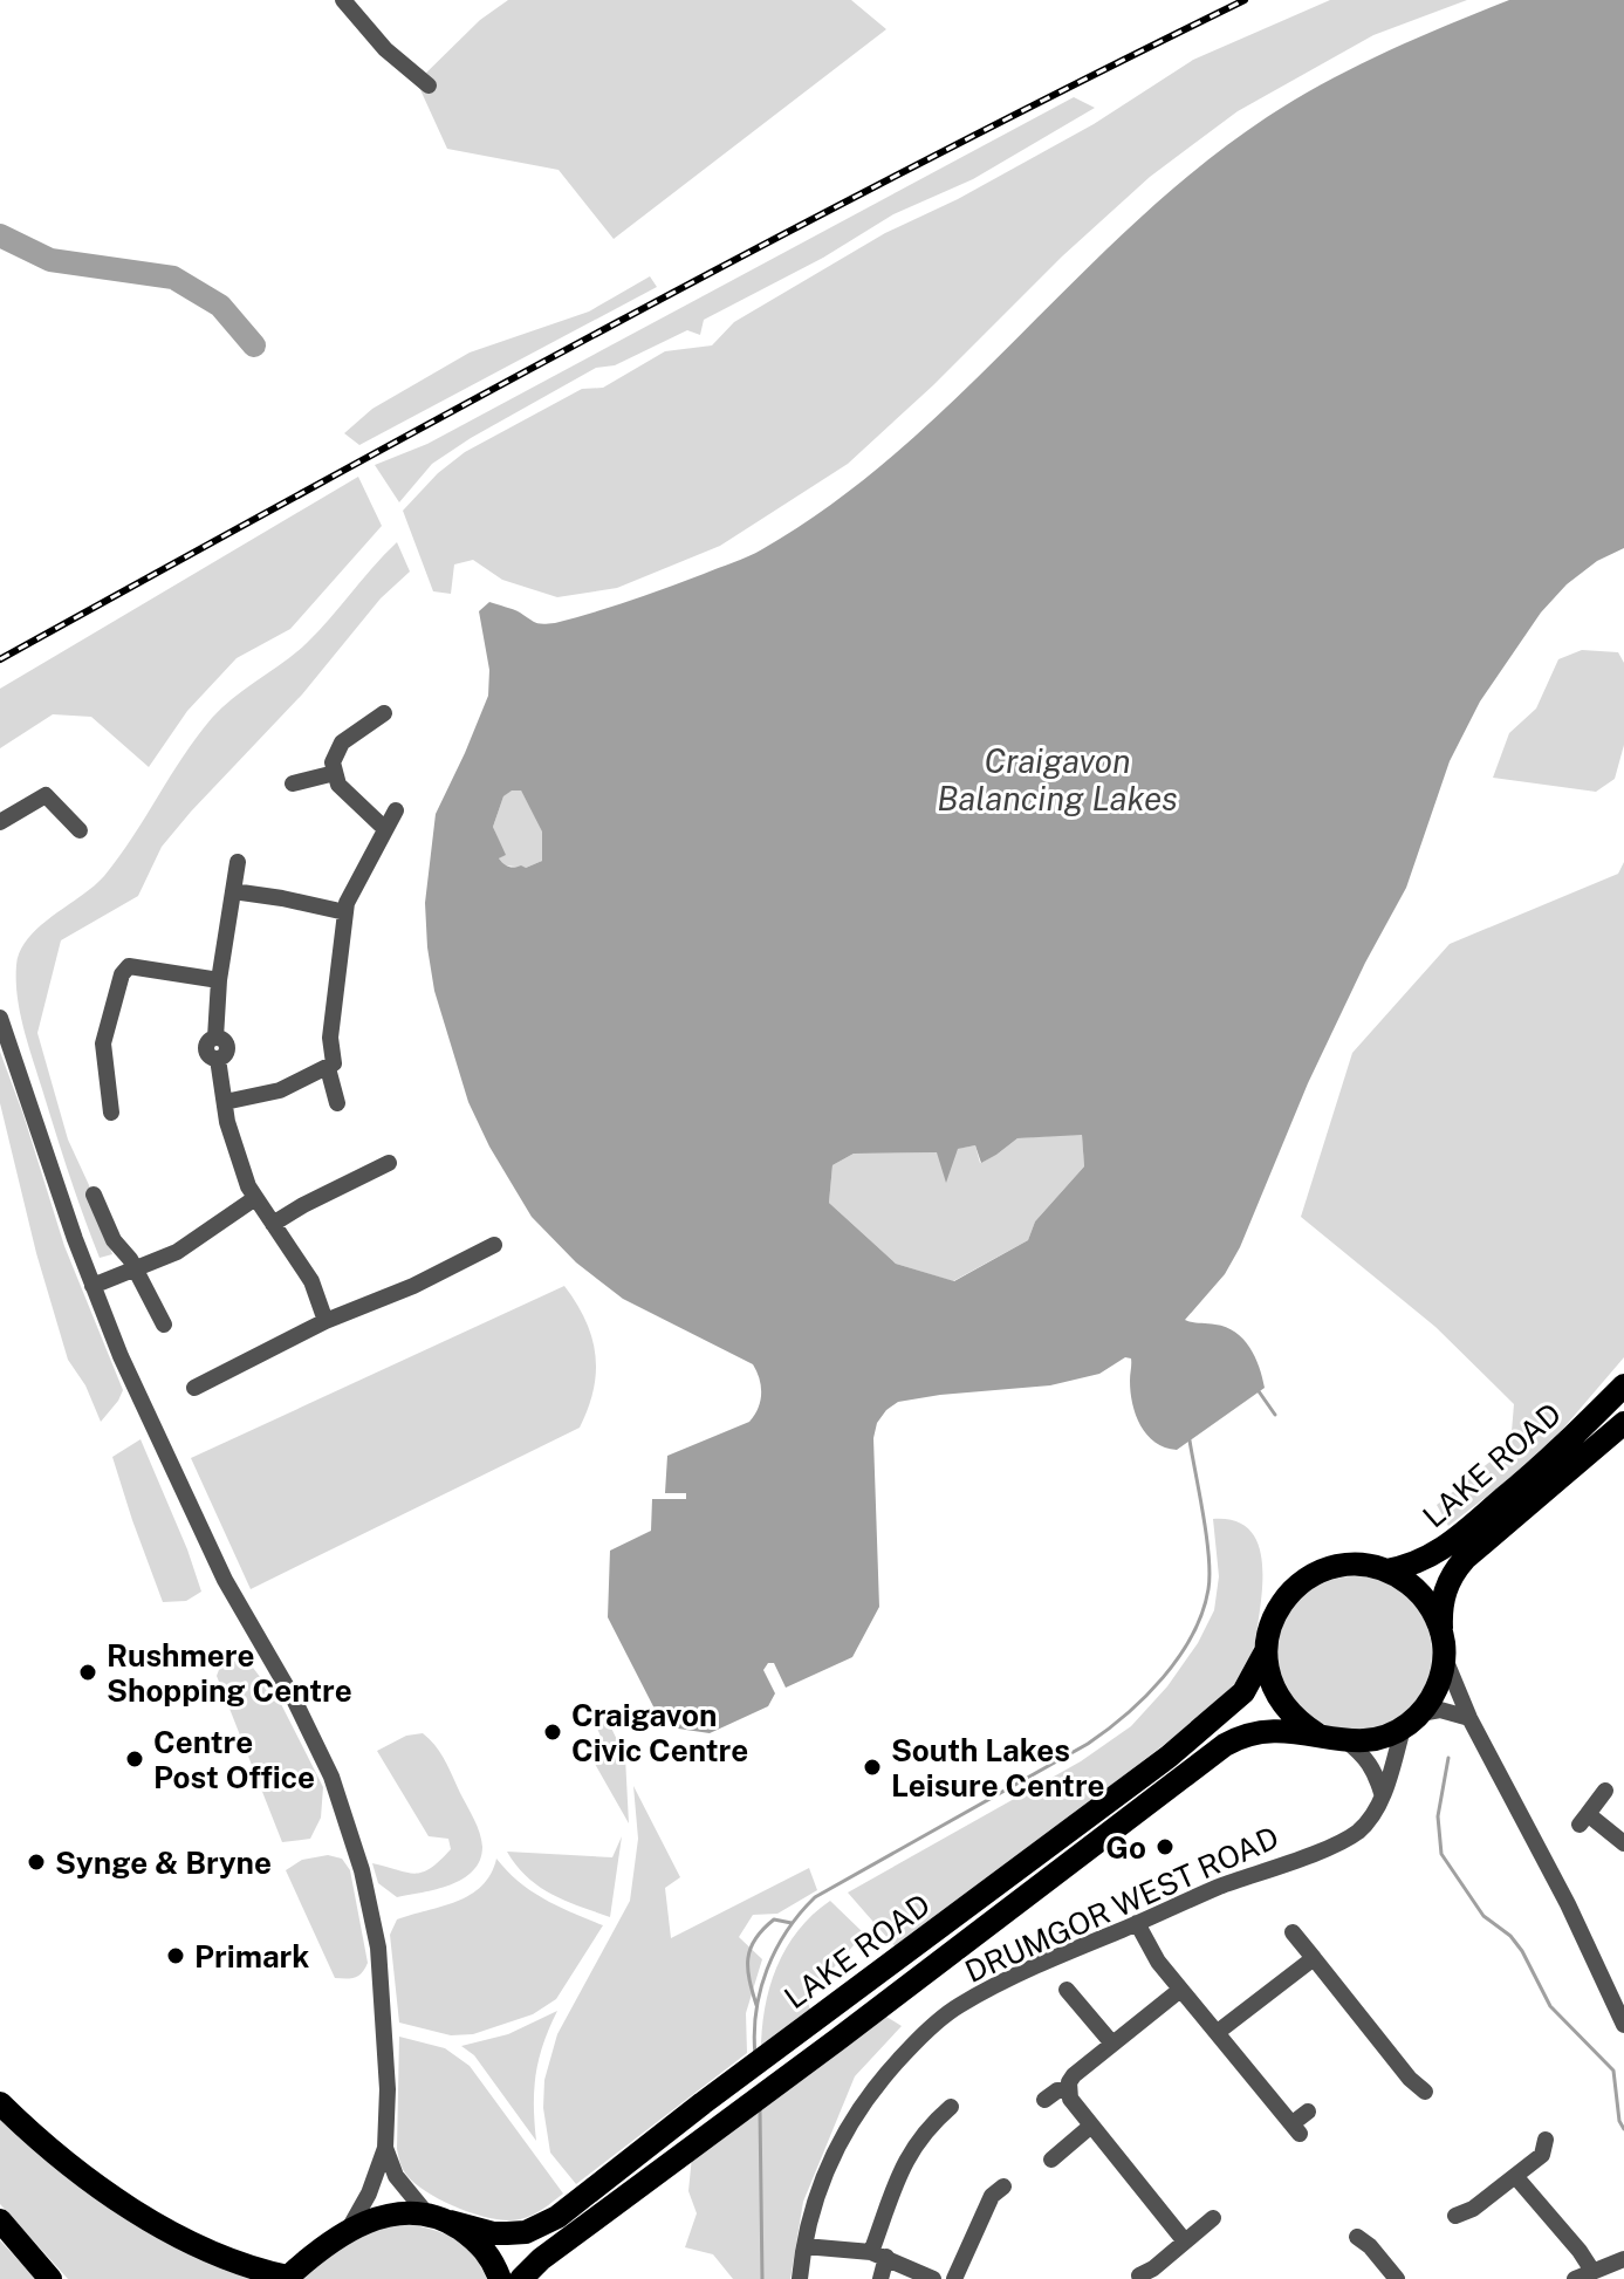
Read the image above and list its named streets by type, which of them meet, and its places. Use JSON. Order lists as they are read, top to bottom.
{
  "streets": {
    "highway": ["LAKE ROAD"],
    "street": ["DRUMGOR WEST ROAD"]
  },
  "crossings": [
    ["LAKE ROAD", "DRUMGOR WEST ROAD"]
  ],
  "water": ["Craigavon Balancing Lakes"],
  "places": [
    "Rushmere Shopping Centre",
    "Craigavon Civic Centre",
    "Centre Post Office",
    "South Lakes Leisure Centre",
    "Go",
    "Synge & Bryne",
    "Primark"
  ]
}
